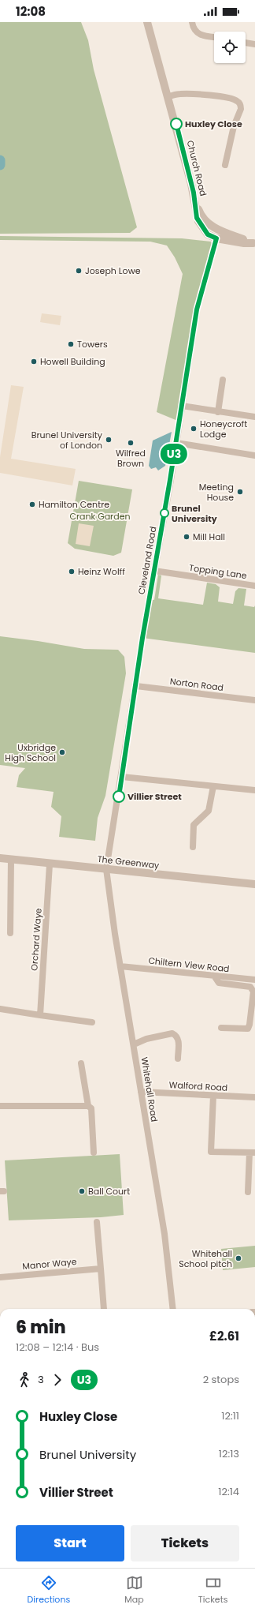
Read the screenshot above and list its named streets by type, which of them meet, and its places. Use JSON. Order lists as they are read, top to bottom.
{
  "streets": {
    "street": [
      "Church Road",
      "Cleveland Road",
      "Topping Lane",
      "Norton Road",
      "The Greenway",
      "Orchard Waye",
      "Chiltern View Road",
      "Walford Road",
      "Whitehall Road",
      "Manor Waye"
    ]
  },
  "crossings": [
    ["Church Road", "Cleveland Road"],
    ["Cleveland Road", "Topping Lane"],
    ["Cleveland Road", "Norton Road"],
    ["Cleveland Road", "The Greenway"],
    ["Cleveland Road", "Whitehall Road"],
    ["The Greenway", "Orchard Waye"],
    ["The Greenway", "Whitehall Road"],
    ["Chiltern View Road", "Whitehall Road"],
    ["Walford Road", "Whitehall Road"]
  ],
  "parks": ["Crank Garden"],
  "places": [
    "Huxley Close",
    "Joseph Lowe",
    "Towers",
    "Howell Building",
    "Honeycroft Lodge",
    "Brunel University of London",
    "Wilfred Brown",
    "Meeting House",
    "Hamilton Centre",
    "Brunel University",
    "Mill Hall",
    "Heinz Wolff",
    "Uxbridge High School",
    "Villier Street",
    "Ball Court",
    "Whitehall School pitch"
  ],
  "lines": ["bus line U3"],
  "page": {
    "status": "12:08",
    "on_map": "U3",
    "heading": ["6 min", "12:08 – 12:14 · Bus", "£2.61"],
    "legs": ["3", "U3", "2 stops"],
    "list": [
      {
        "name": "Huxley Close",
        "value": "12:11"
      },
      {
        "name": "Brunel University",
        "value": "12:13"
      },
      {
        "name": "Villier Street",
        "value": "12:14"
      }
    ],
    "buttons": ["Start", "Tickets"],
    "tabs": ["Directions", "Map", "Tickets"]
  }
}
